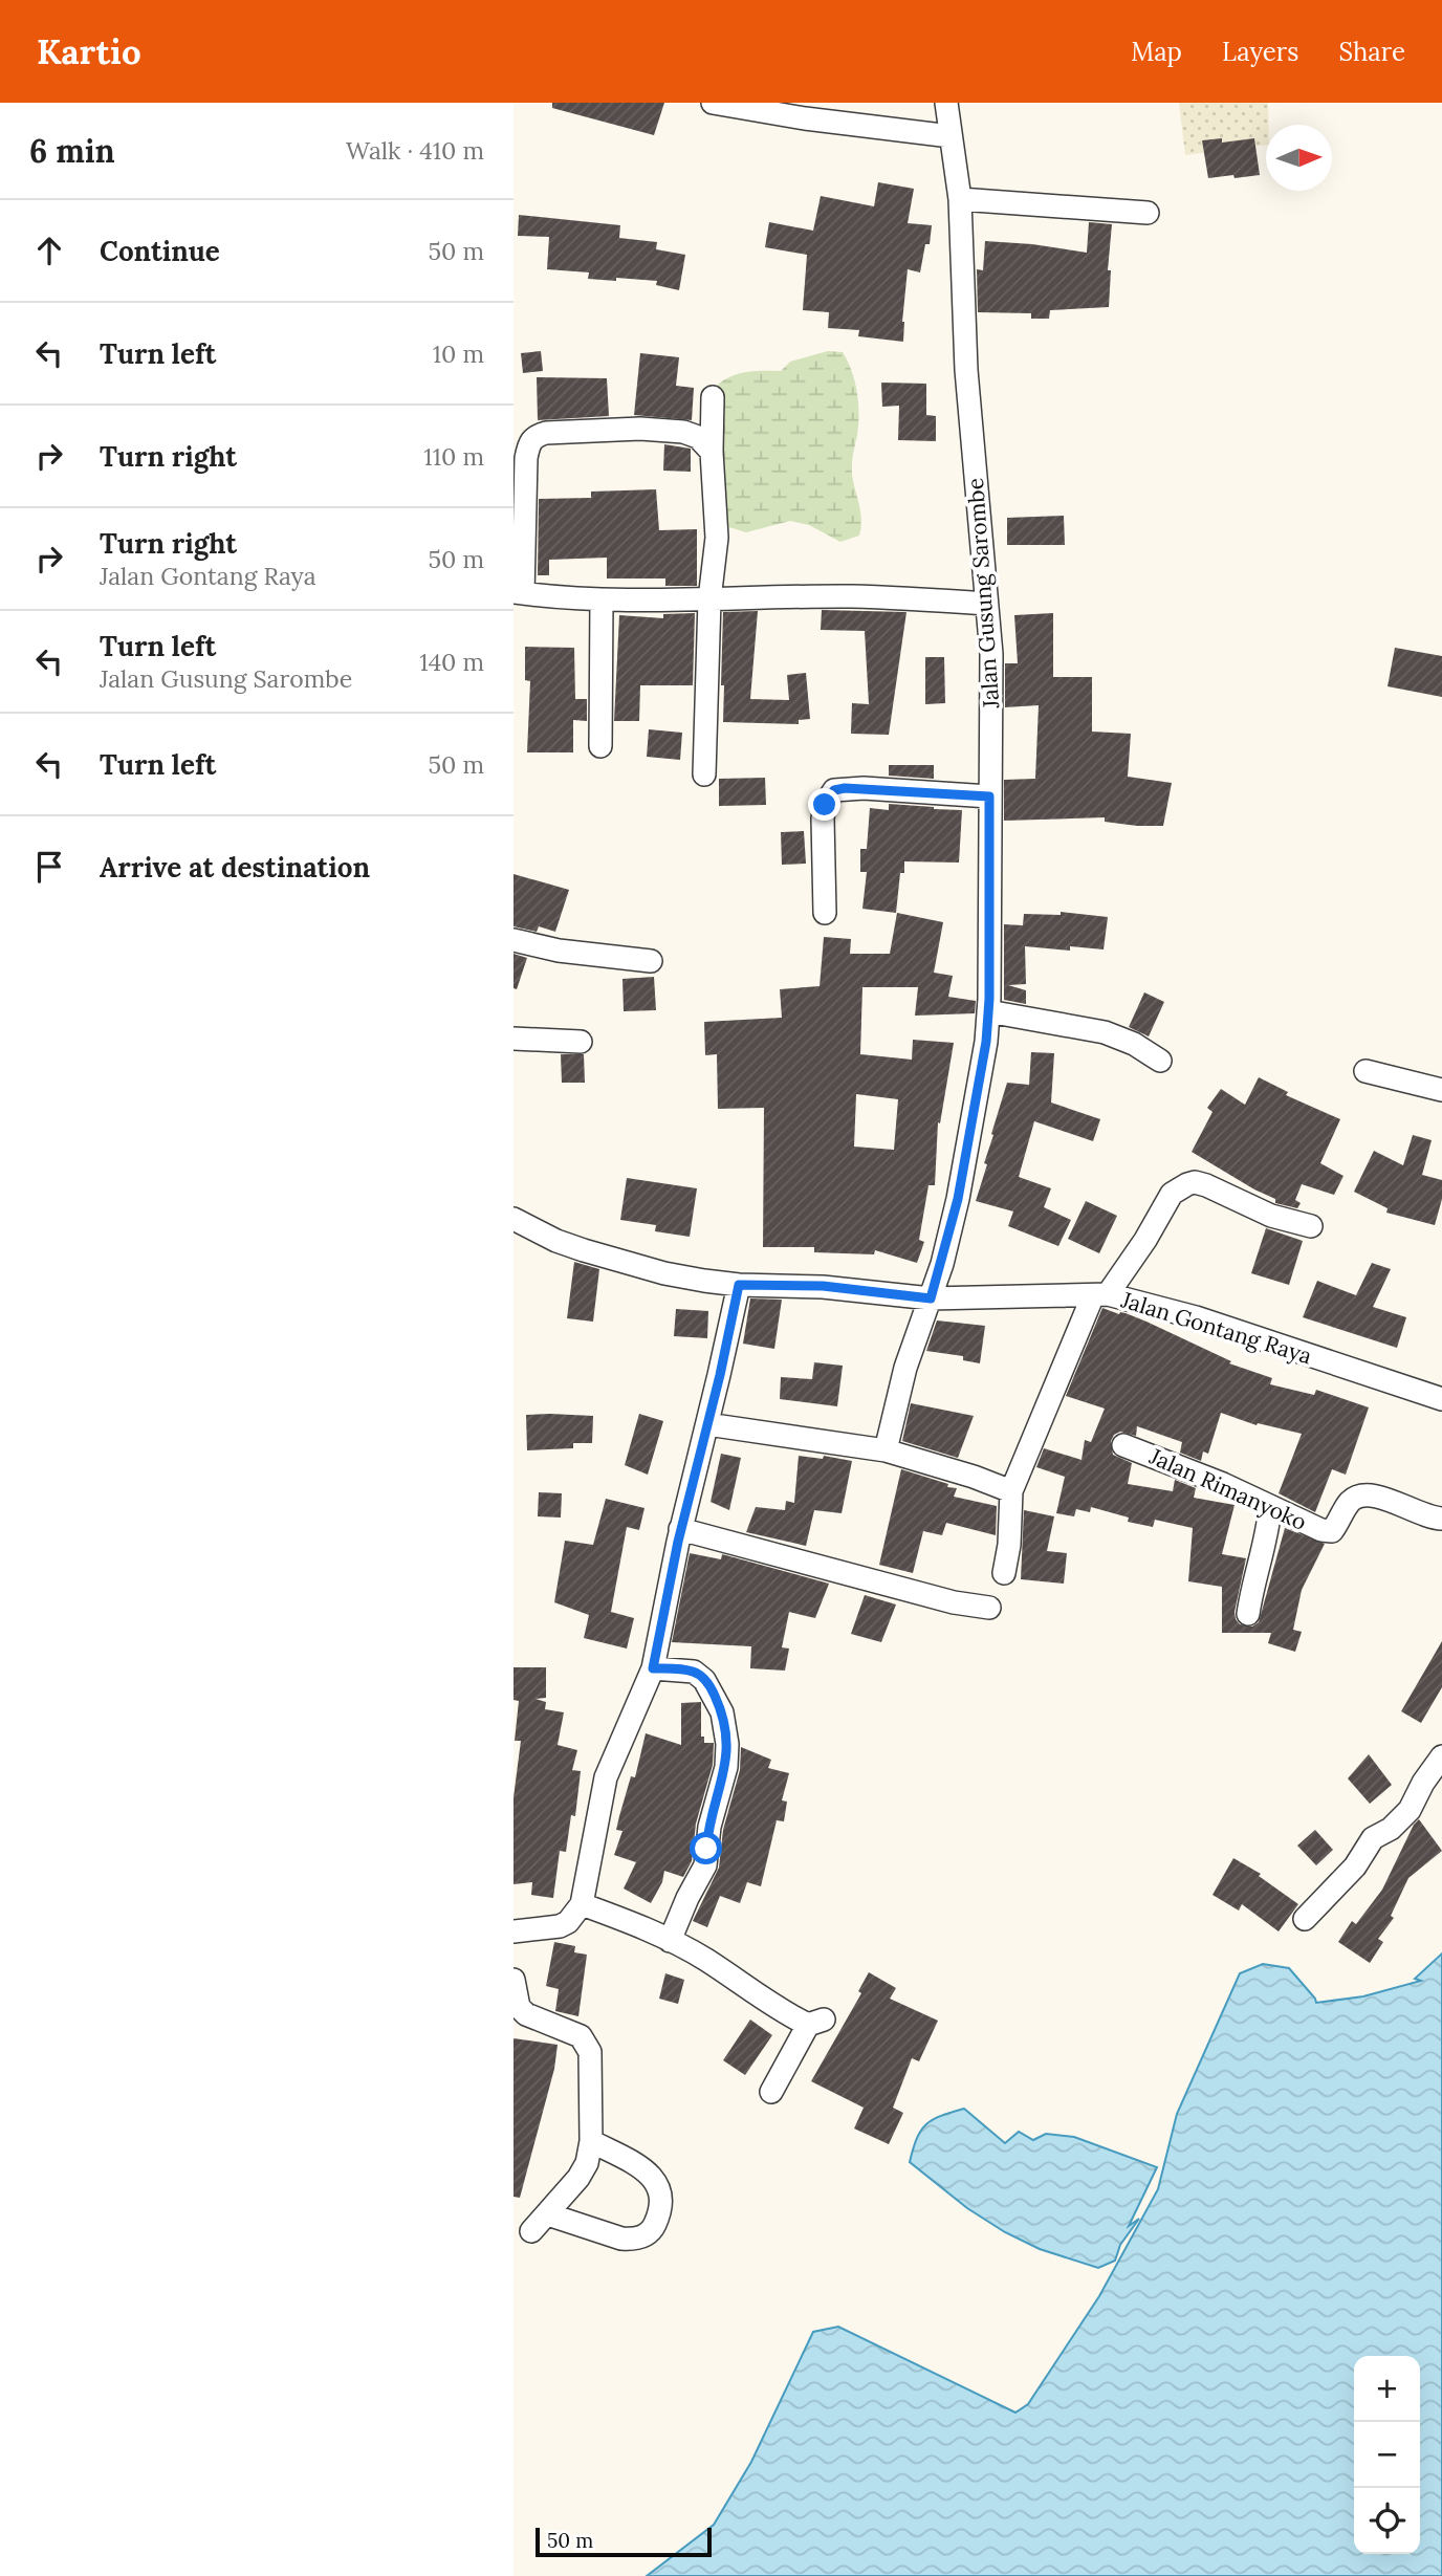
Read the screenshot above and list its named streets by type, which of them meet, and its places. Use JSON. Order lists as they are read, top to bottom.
{
  "streets": {
    "street": ["Jalan Gusung Sarombe", "Jalan Gontang Raya", "Jalan Rimanyoko"]
  },
  "crossings": [
    ["Jalan Gusung Sarombe", "Jalan Gontang Raya"]
  ],
  "scale_bar": "50 m",
  "north": "right",
  "page": {
    "header": "Kartio",
    "nav": ["Map", "Layers", "Share"],
    "heading": ["6 min", "Walk · 410 m"],
    "list": [
      ["Continue", "50 m"],
      ["Turn left", "10 m"],
      ["Turn right", "110 m"],
      ["Turn right", "Jalan Gontang Raya", "50 m"],
      ["Turn left", "Jalan Gusung Sarombe", "140 m"],
      ["Turn left", "50 m"],
      "Arrive at destination"
    ],
    "map_buttons": ["+", "−"],
    "scale": "50 m"
  }
}
